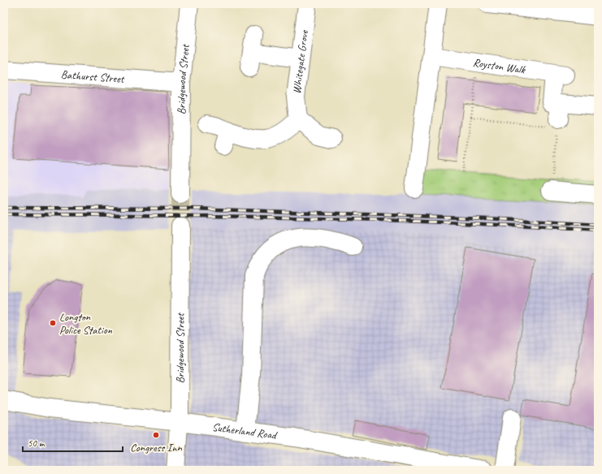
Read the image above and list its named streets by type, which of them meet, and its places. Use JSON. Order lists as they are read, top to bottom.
{
  "streets": {
    "street": [
      "Whitegate Grove",
      "Royston Walk",
      "Bathurst Street",
      "Bridgewood Street",
      "Sutherland Road"
    ]
  },
  "crossings": [
    ["Bathurst Street", "Bridgewood Street"],
    ["Bridgewood Street", "Sutherland Road"]
  ],
  "places": ["Longton Police Station", "Congress Inn"],
  "scale_bar": "50 m"
}
